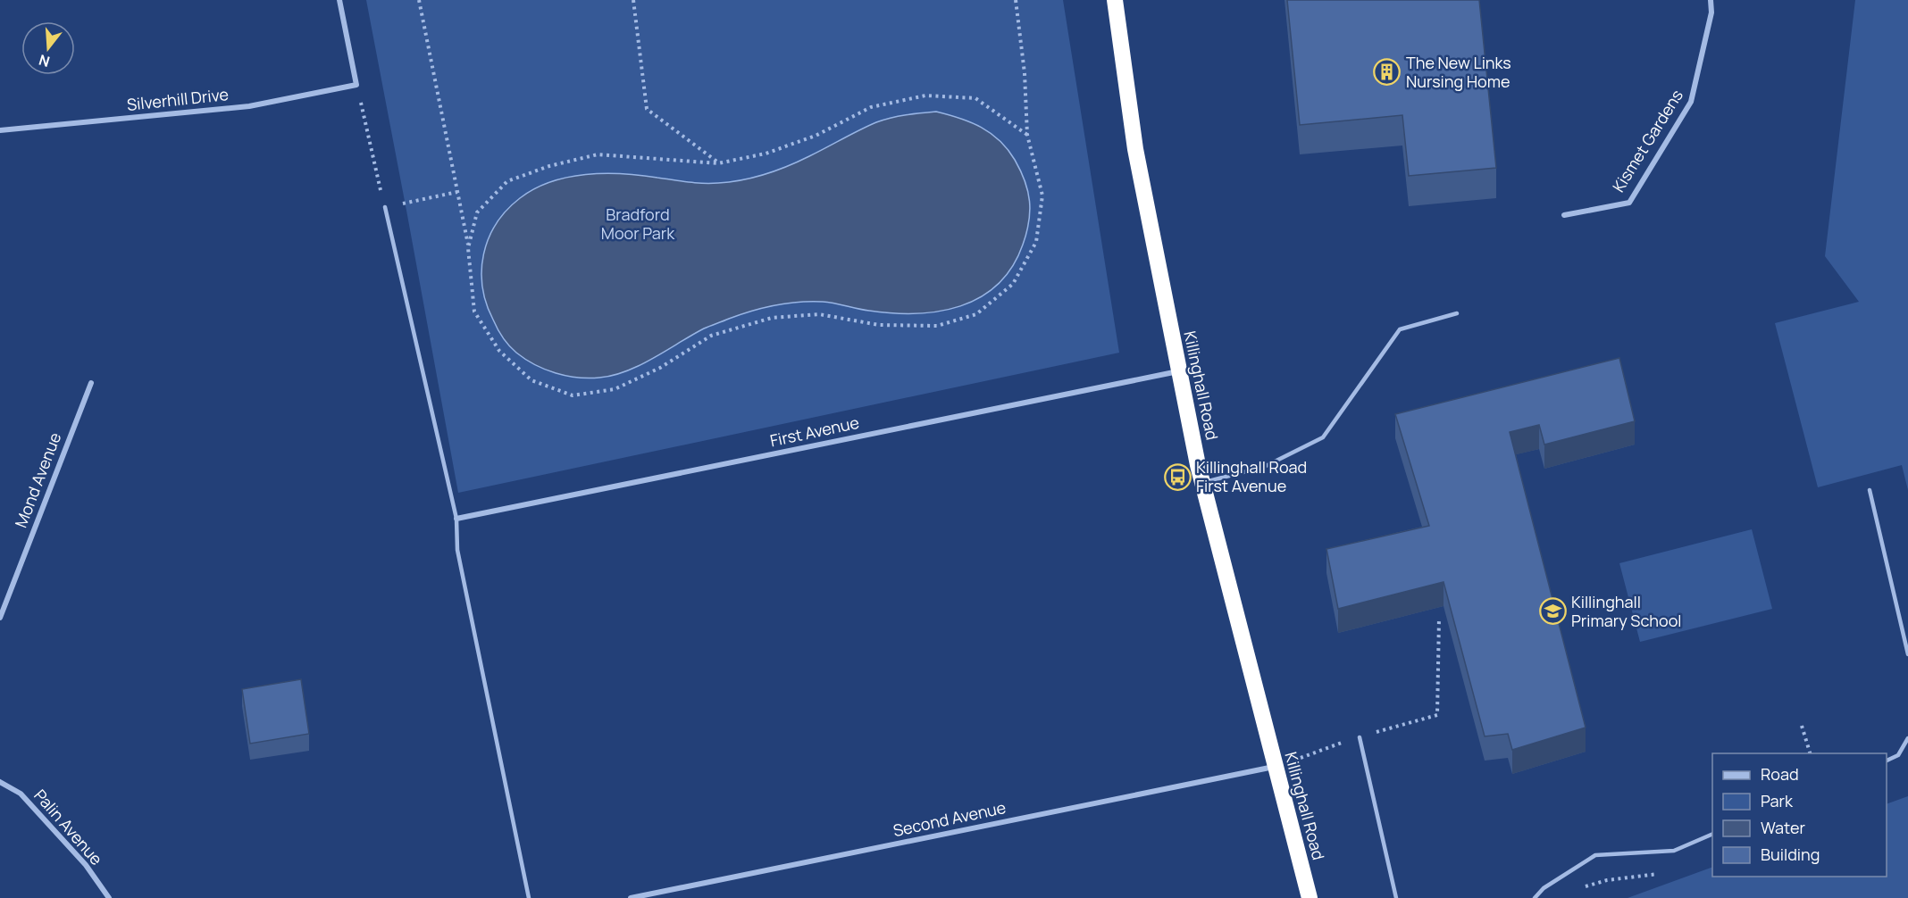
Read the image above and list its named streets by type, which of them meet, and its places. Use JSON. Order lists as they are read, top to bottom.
{
  "streets": {
    "highway": ["Killinghall Road"],
    "street": [
      "Silverhill Drive",
      "Kismet Gardens",
      "First Avenue",
      "Mond Avenue",
      "Second Avenue",
      "Palin Avenue"
    ]
  },
  "crossings": [
    ["Killinghall Road", "First Avenue"],
    ["Killinghall Road", "Second Avenue"]
  ],
  "parks": ["Bradford Moor Park"],
  "places": {
    "building": ["The New Links Nursing Home"],
    "bus stop": ["Killinghall Road First Avenue"],
    "school or university": ["Killinghall Primary School"]
  },
  "legend": [
    "Road",
    "Park",
    "Water",
    "Building"
  ],
  "north": "bottom"
}
